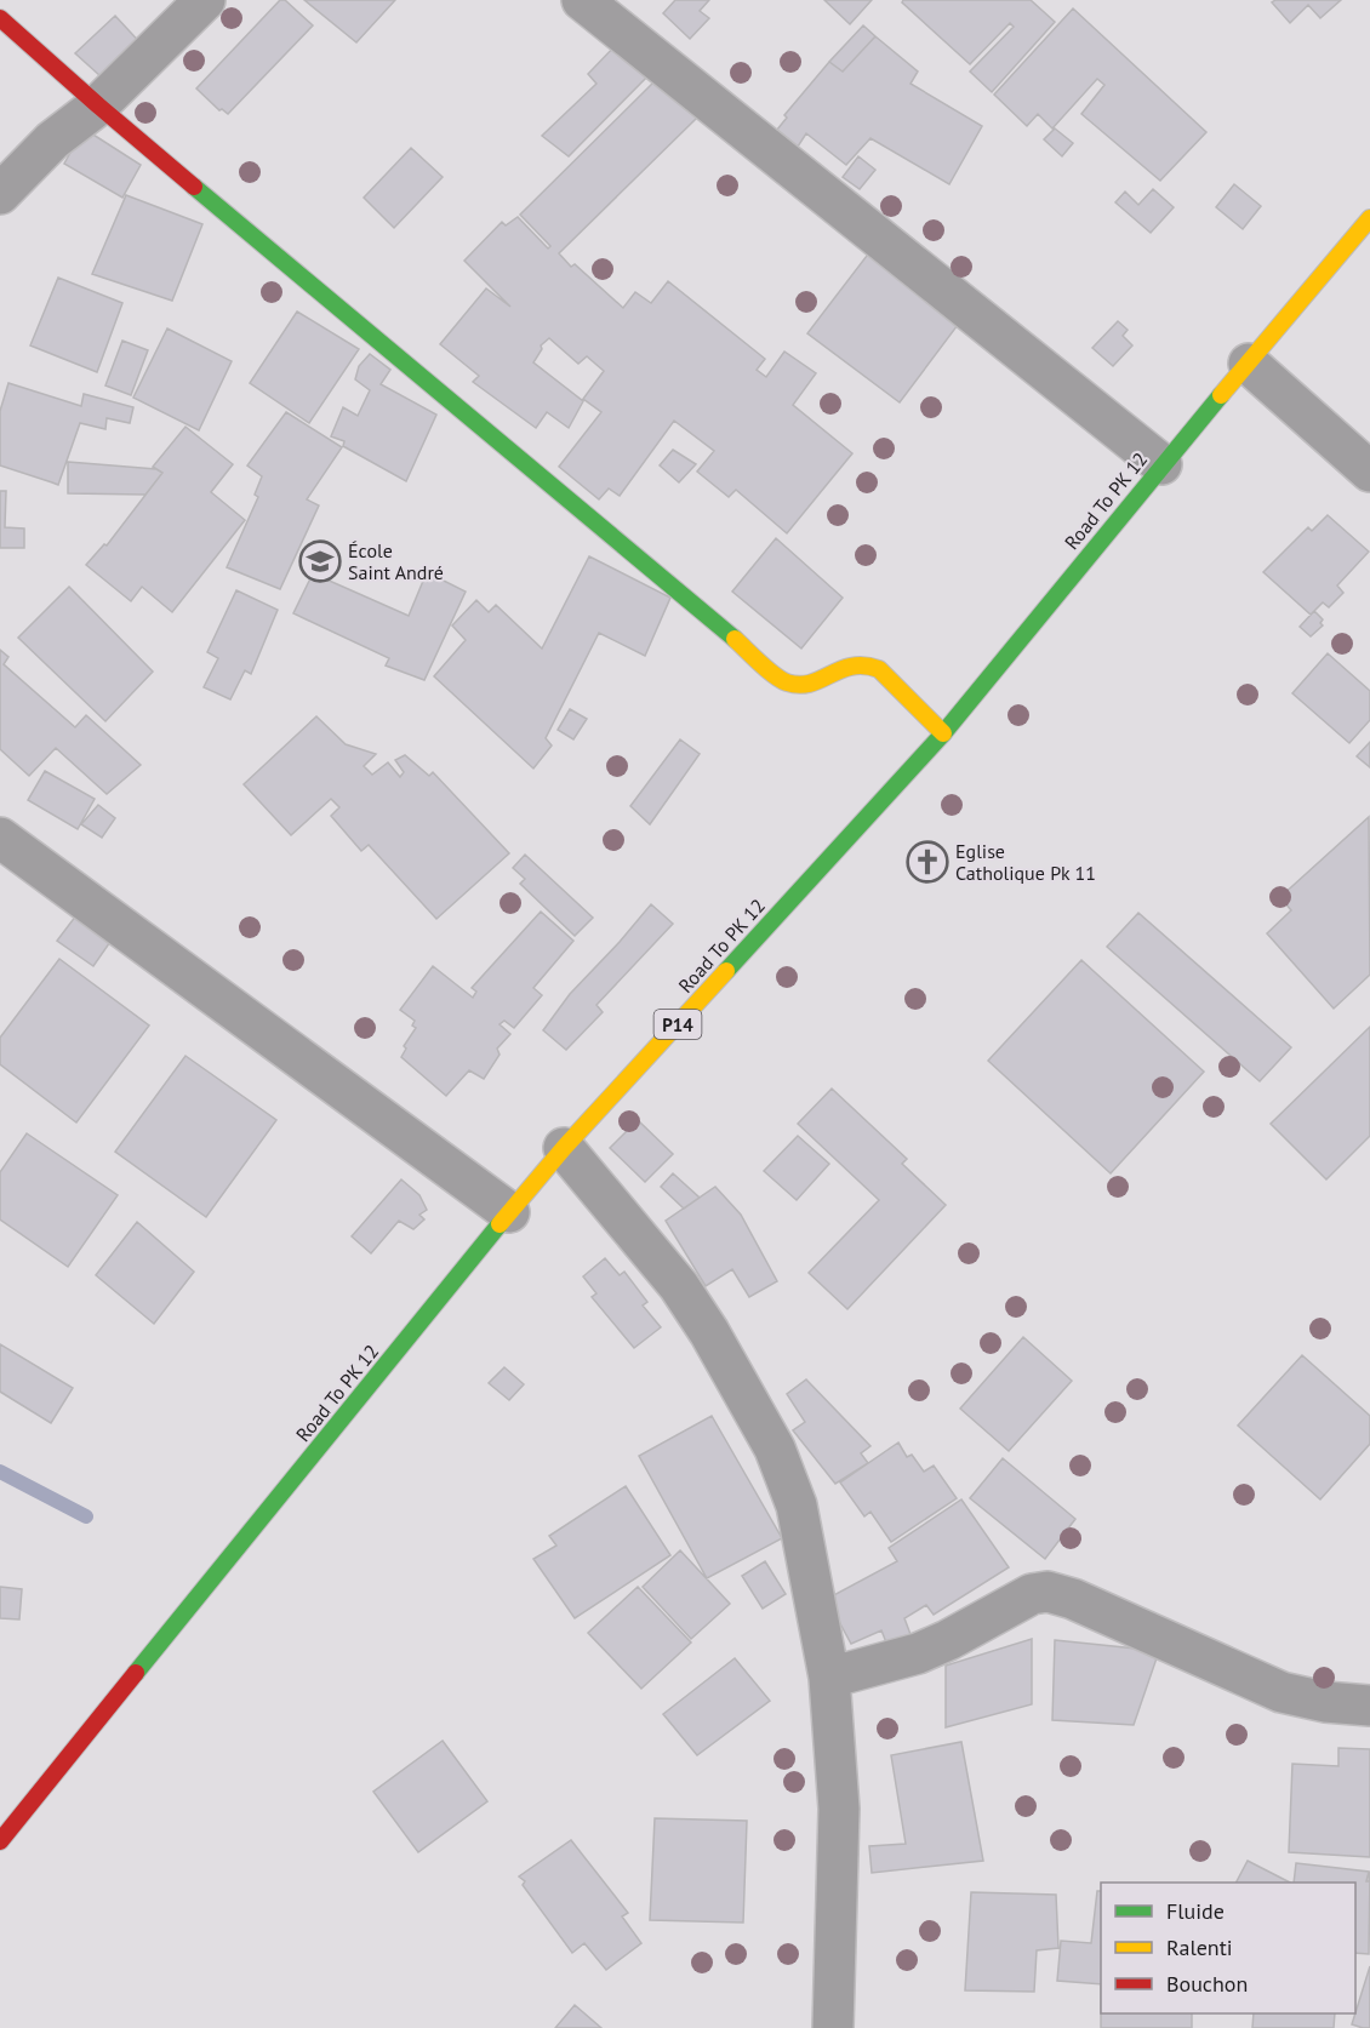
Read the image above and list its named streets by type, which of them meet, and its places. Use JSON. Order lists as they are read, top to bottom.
{
  "streets": {
    "main road": ["Road To PK 12", "P14"]
  },
  "places": {
    "school or university": ["École Saint André"],
    "church": ["Eglise Catholique Pk 11"]
  },
  "legend": ["Fluide", "Ralenti", "Bouchon"]
}
